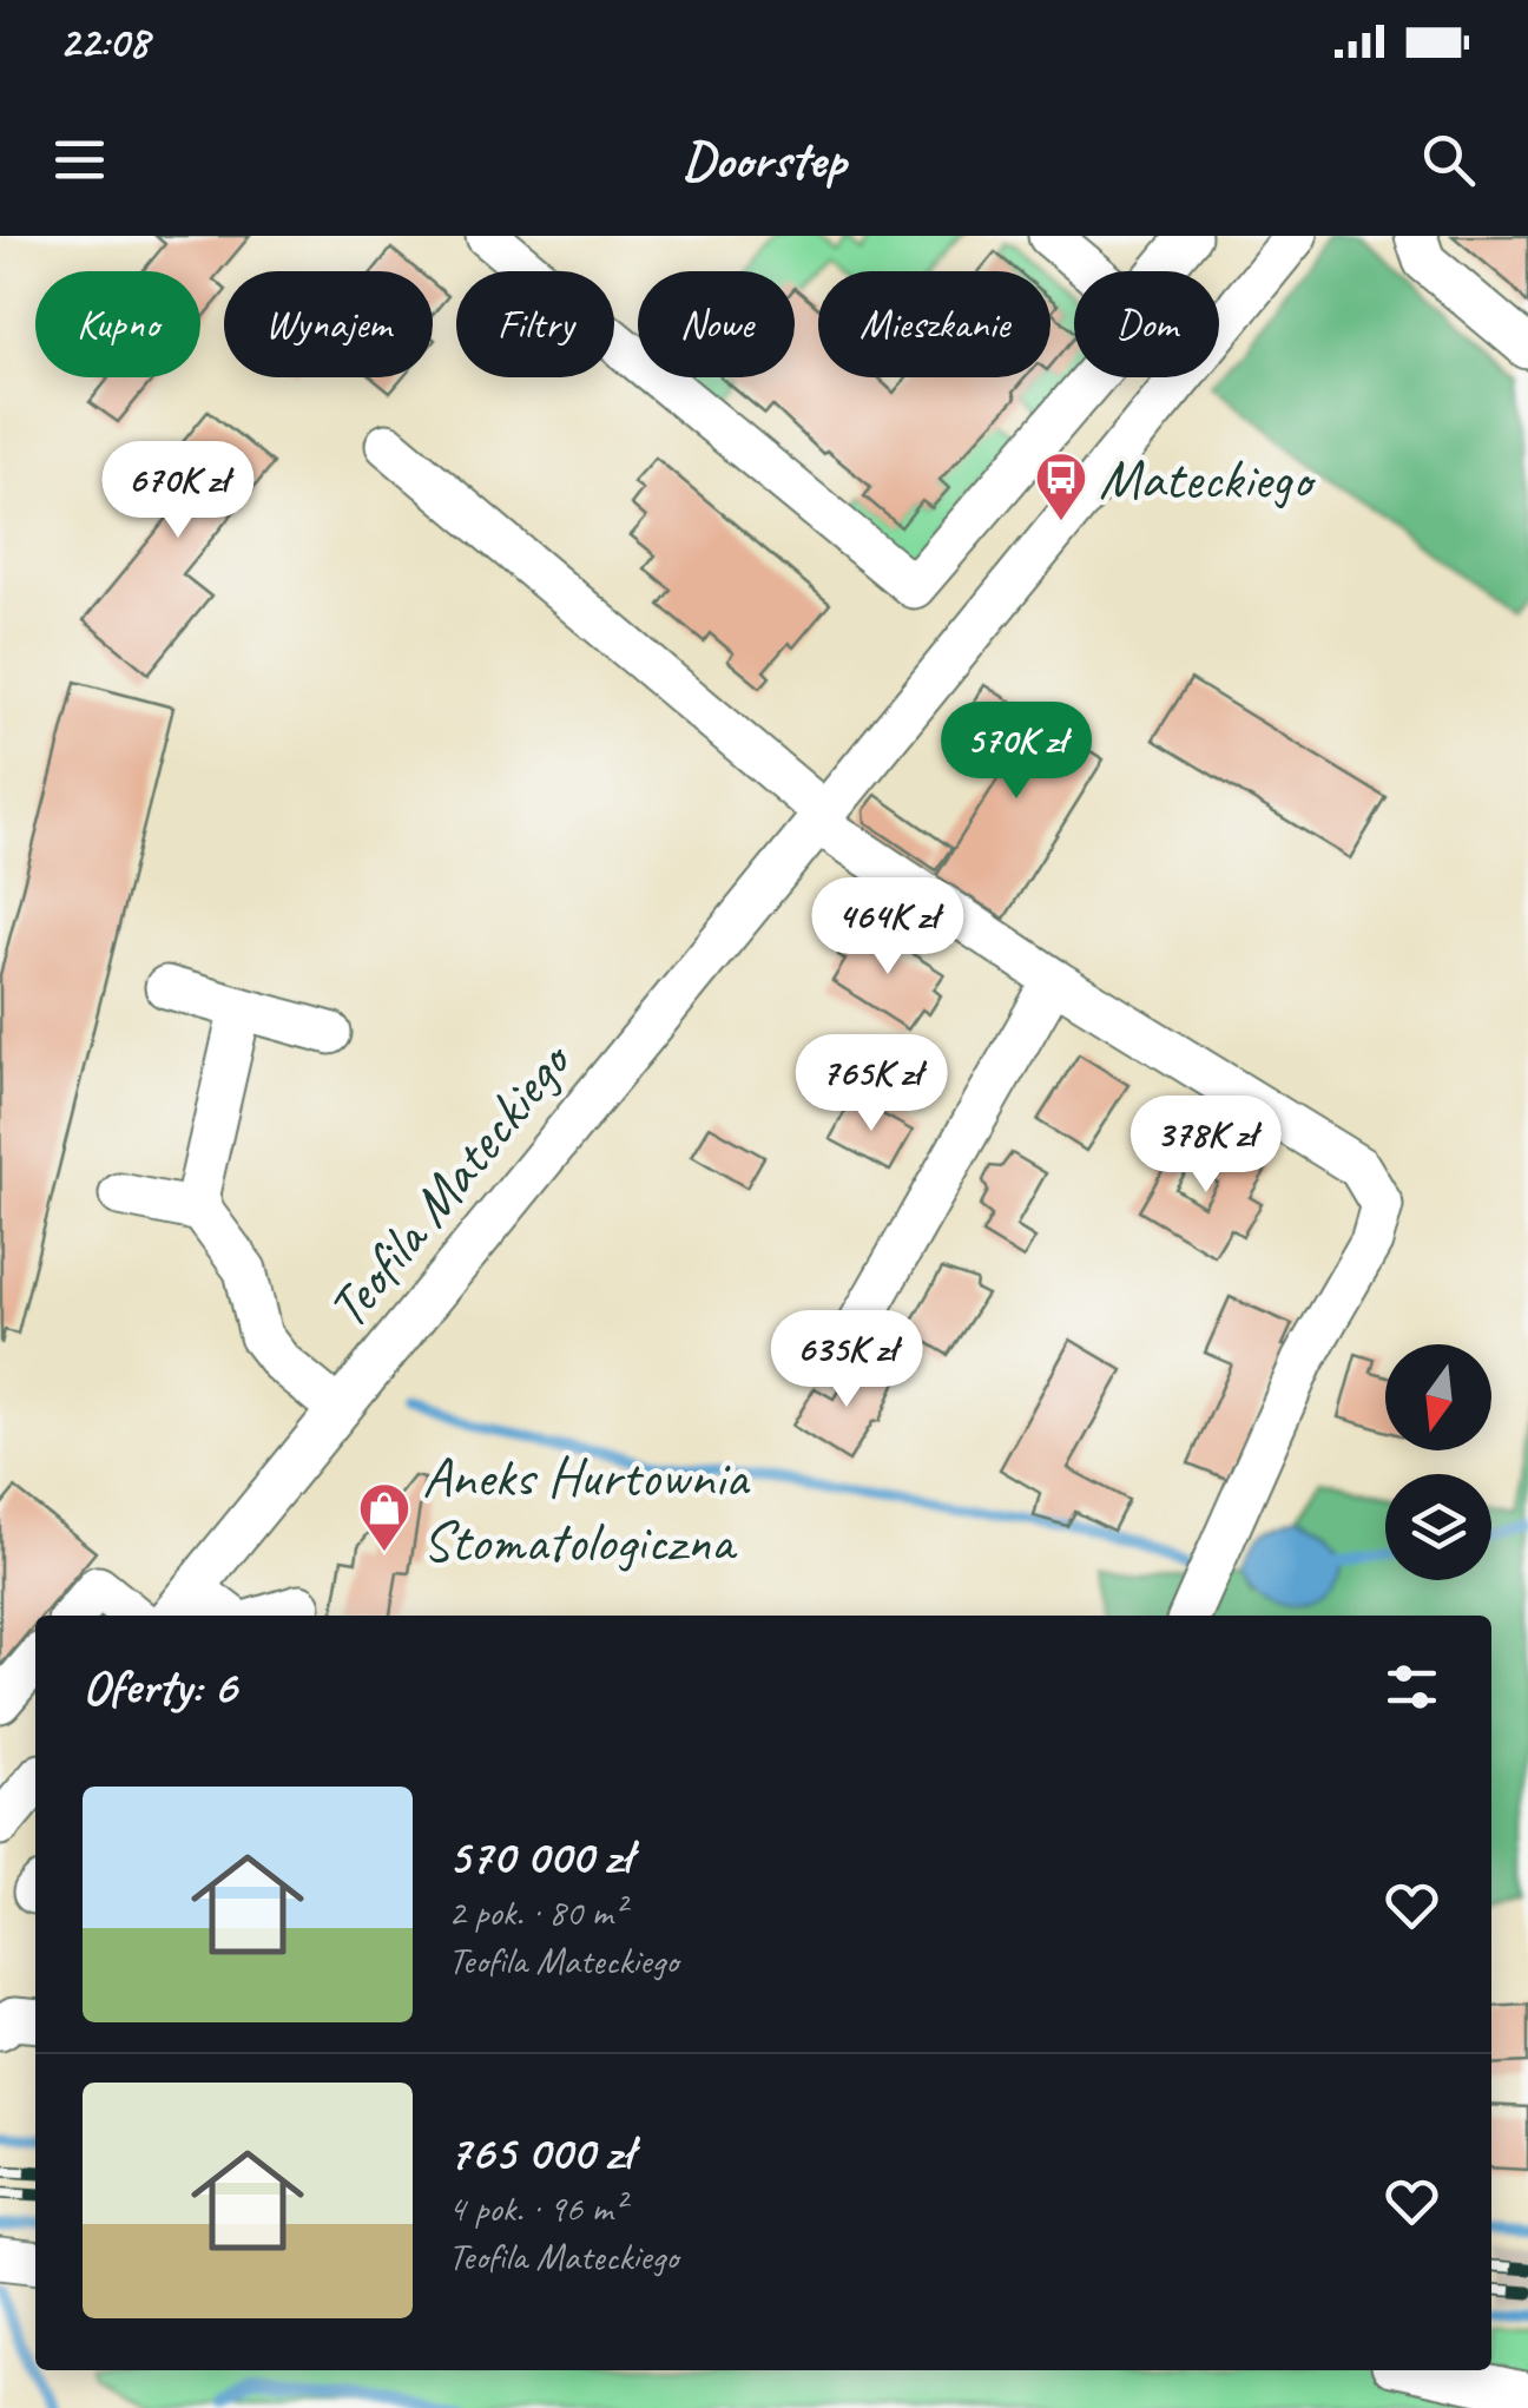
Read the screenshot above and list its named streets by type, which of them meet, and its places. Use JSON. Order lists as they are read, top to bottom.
{
  "streets": {
    "street": ["Teofila Mateckiego"]
  },
  "places": {
    "bus stop": ["Mateckiego"],
    "shop": ["Aneks Hurtownia Stomatologiczna"]
  },
  "north": "bottom",
  "page": {
    "status": "22:08",
    "header": "Doorstep",
    "chip": [
      "Kupno",
      "Wynajem",
      "Filtry",
      "Nowe",
      "Mieszkanie",
      "Dom"
    ],
    "price": [
      "670K zł",
      "570K zł",
      "464K zł",
      "765K zł",
      "378K zł",
      "635K zł"
    ],
    "heading": "Oferty: 6",
    "list": [
      {
        "name": "570 000 zł",
        "note": "2 pok. · 80 m² · Teofila Mateckiego"
      },
      {
        "name": "765 000 zł",
        "note": "4 pok. · 96 m² · Teofila Mateckiego"
      }
    ]
  }
}
